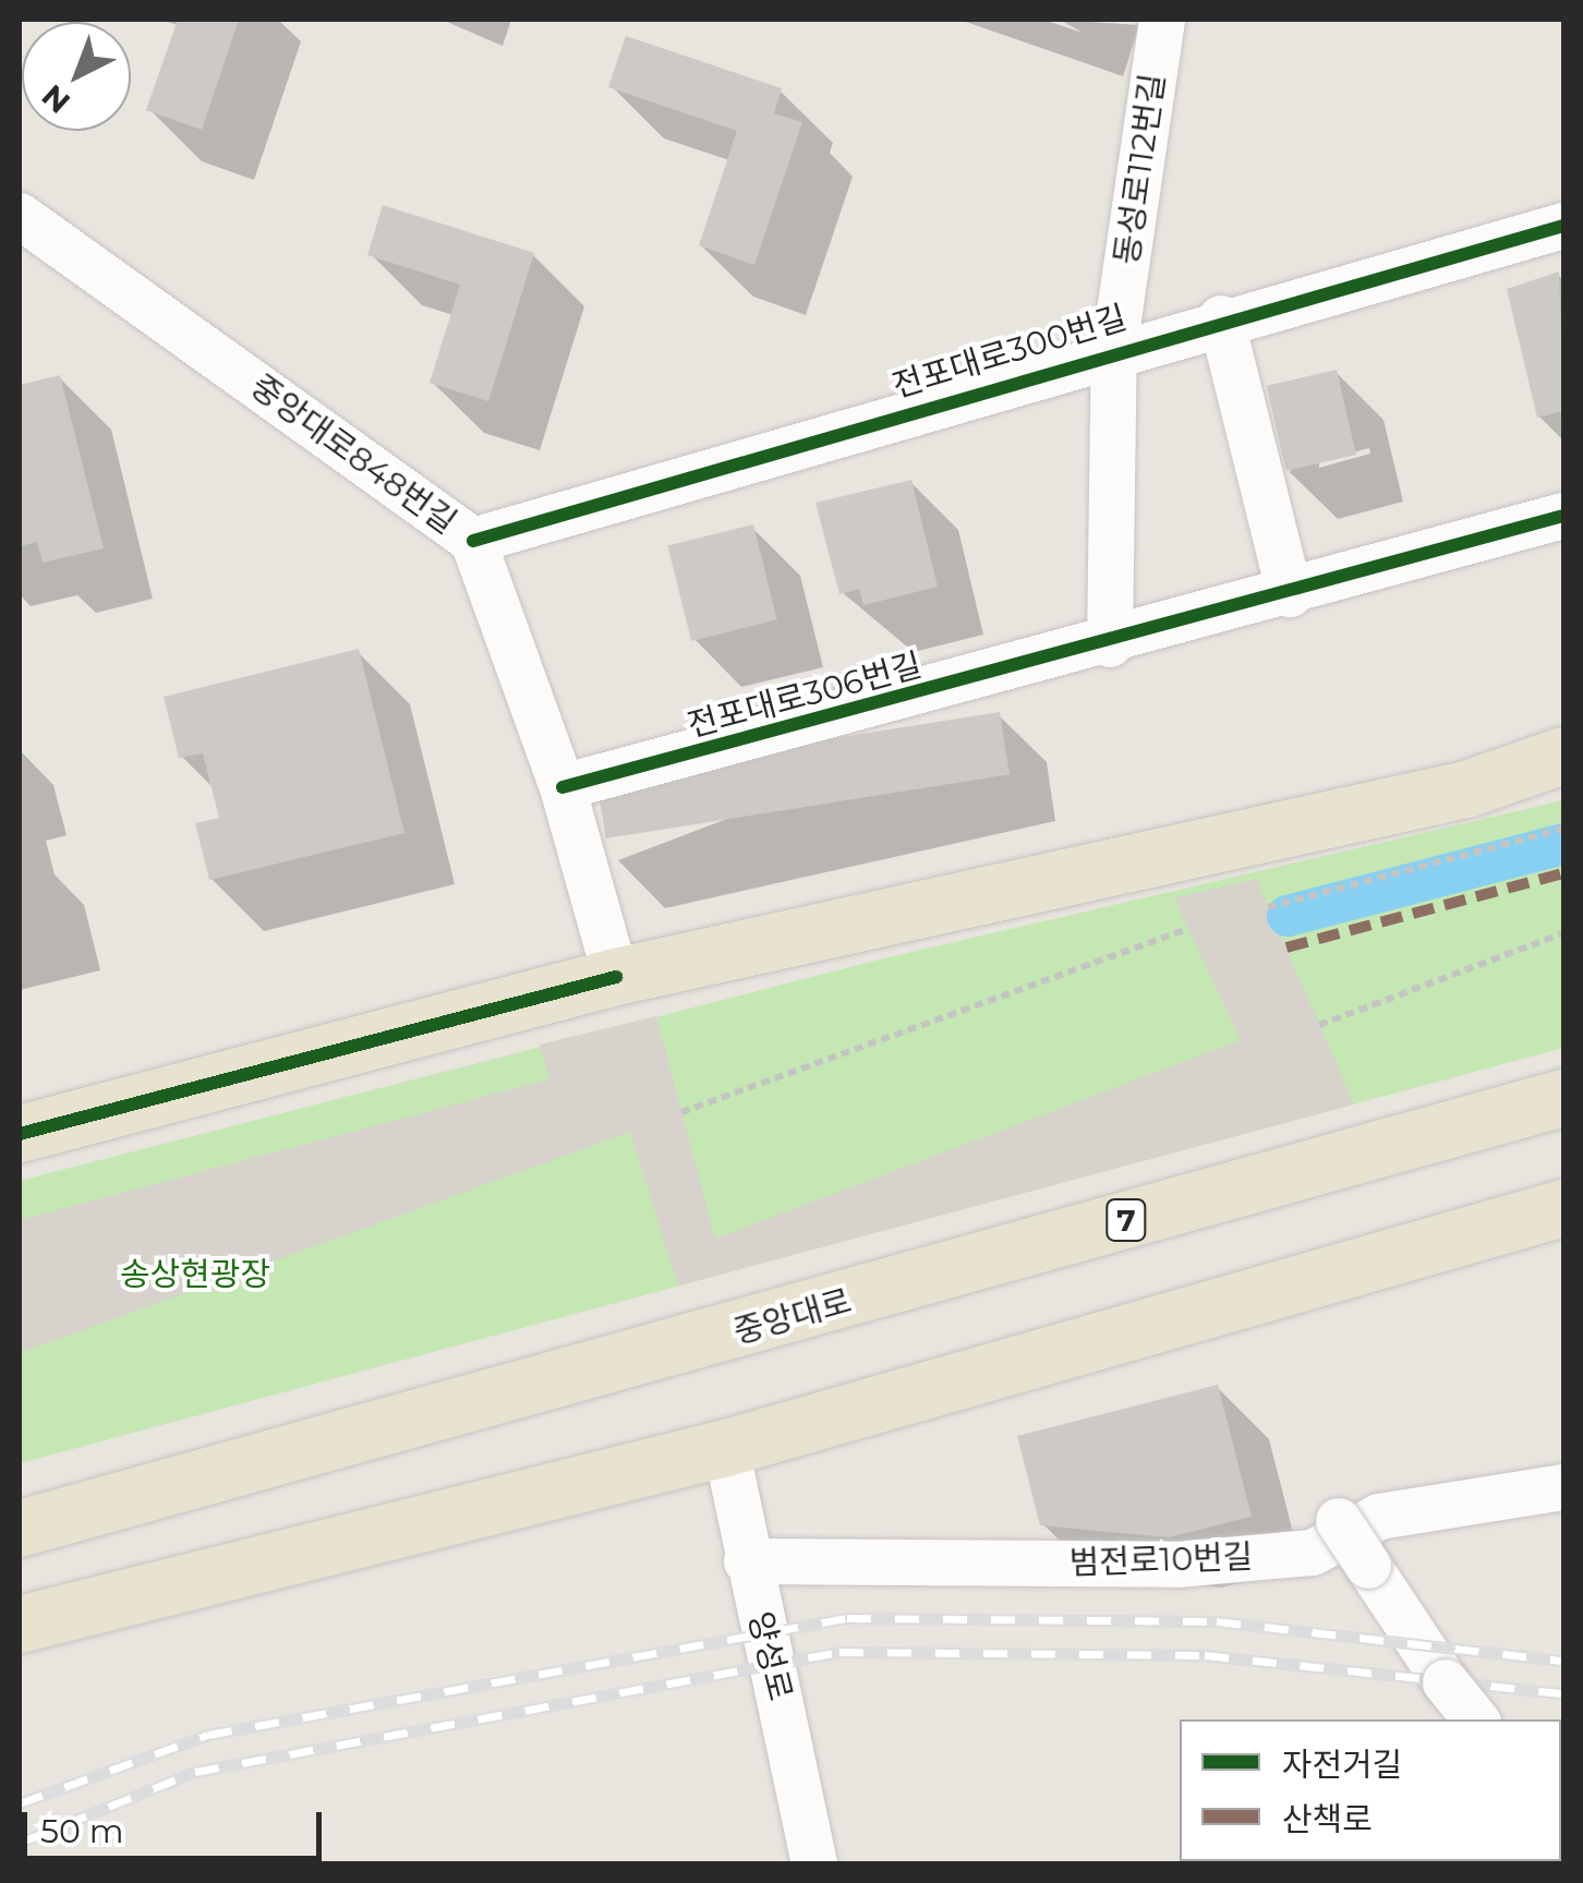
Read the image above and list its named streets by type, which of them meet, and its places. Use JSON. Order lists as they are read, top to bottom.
{
  "streets": {
    "main road": ["7", "중앙대로"],
    "street": [
      "동성로112번길",
      "전포대로300번길",
      "중앙대로848번길",
      "전포대로306번길",
      "범전로10번길",
      "양성로"
    ]
  },
  "crossings": [
    ["동성로112번길", "전포대로300번길"],
    ["동성로112번길", "전포대로306번길"],
    ["전포대로300번길", "중앙대로848번길"],
    ["중앙대로848번길", "전포대로306번길"],
    ["범전로10번길", "양성로"]
  ],
  "parks": ["송상현광장"],
  "legend": ["자전거길", "산책로"],
  "scale_bar": "50 m",
  "north": "bottom left"
}
